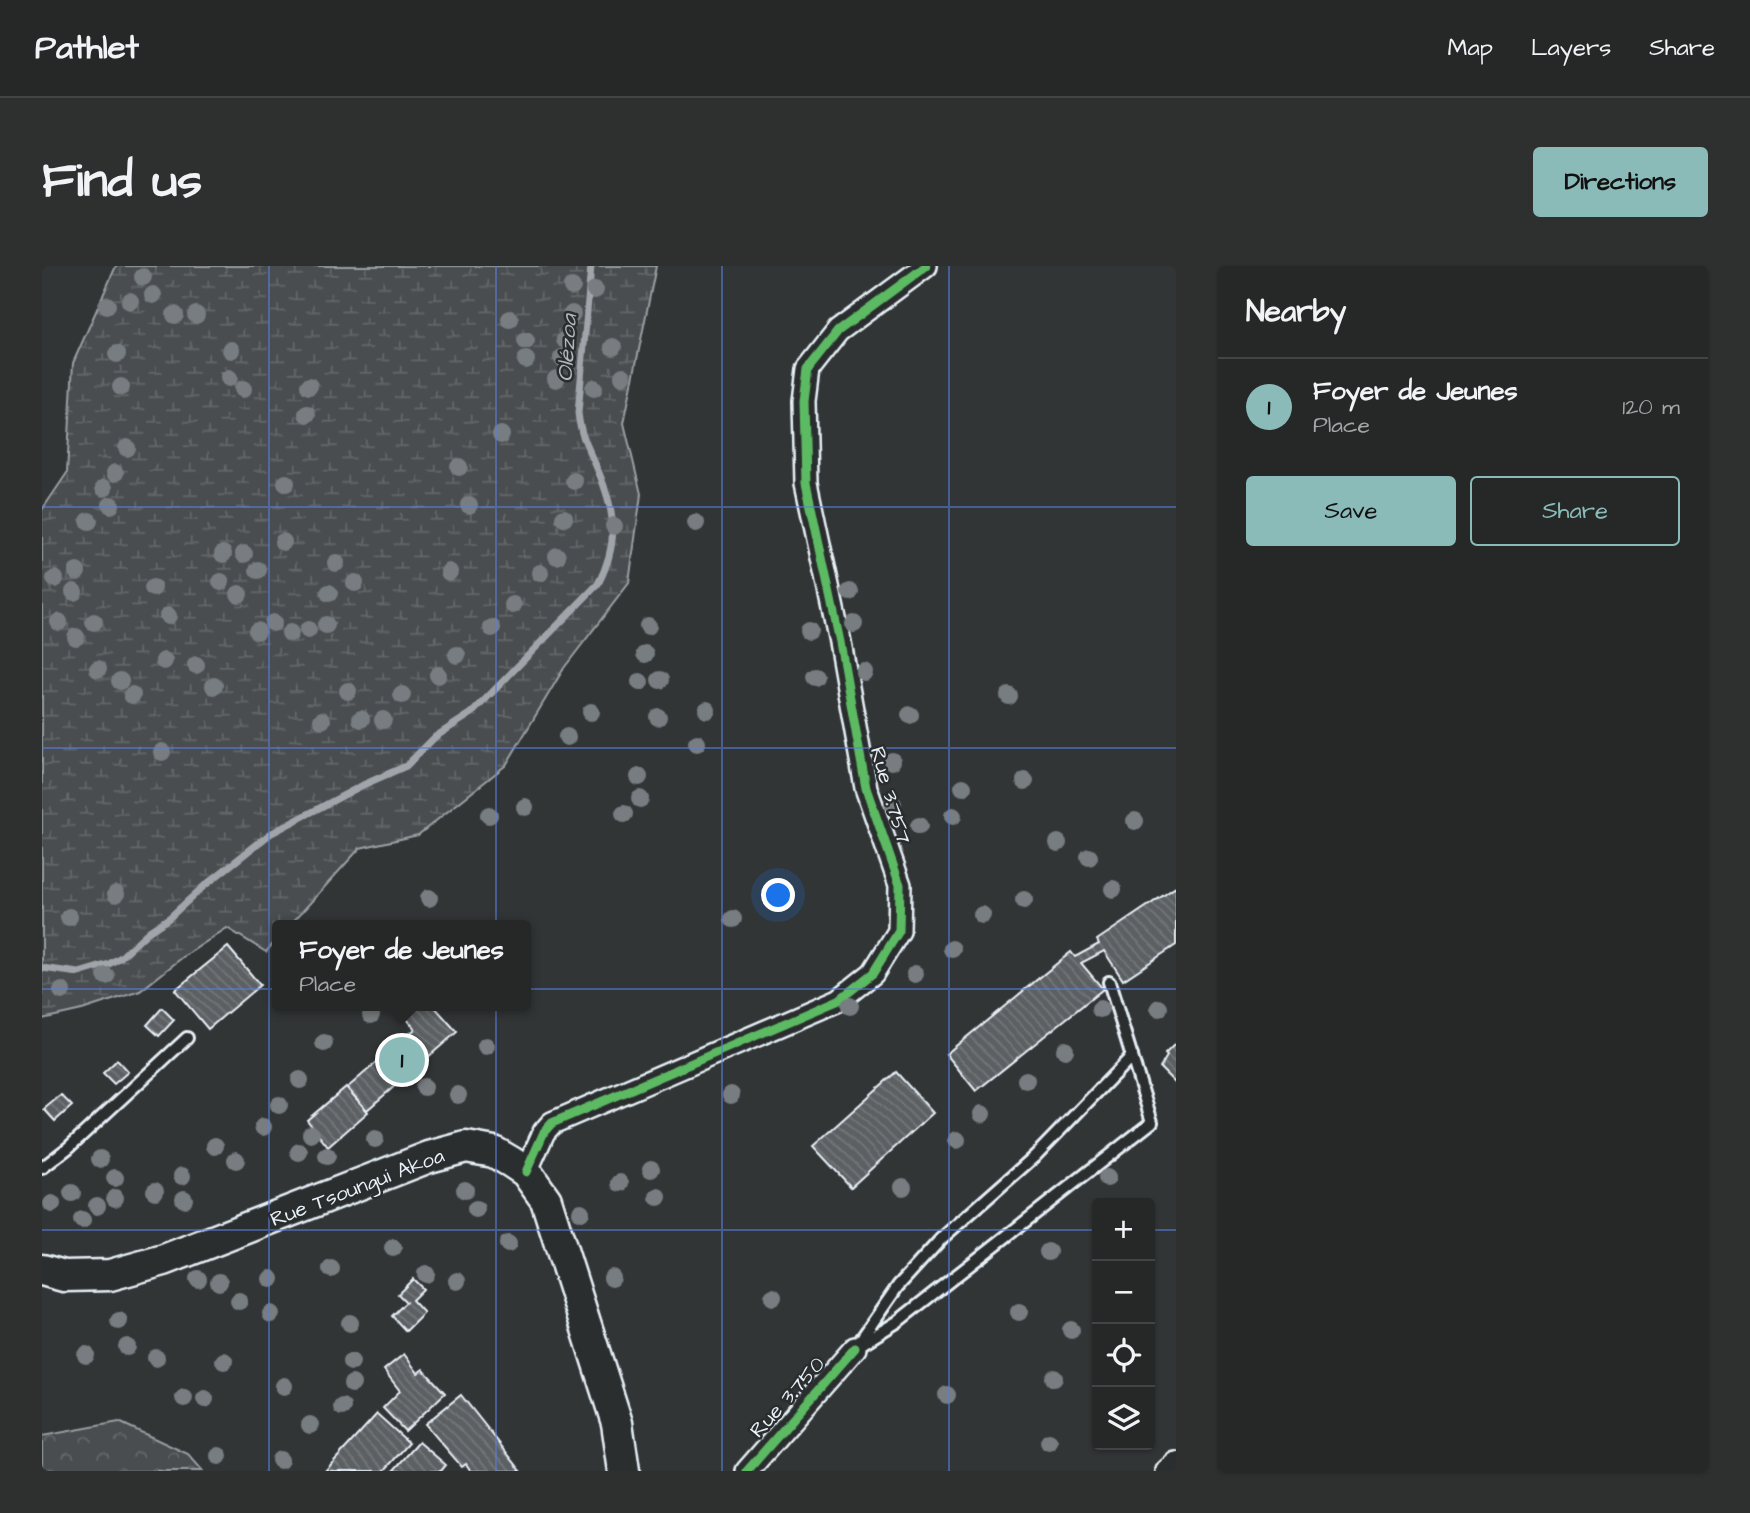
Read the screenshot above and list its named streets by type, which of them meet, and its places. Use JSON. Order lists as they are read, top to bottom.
{
  "streets": {
    "main road": ["Rue Tsoungui Akoa"],
    "street": ["Rue 3.757", "Rue 3.750"]
  },
  "crossings": [
    ["Rue 3.757", "Rue Tsoungui Akoa"]
  ],
  "water": ["Olézoa"],
  "page": {
    "header": "Pathlet",
    "nav": ["Map", "Layers", "Share"],
    "buttons": [
      "Directions",
      ["Save", "Share"]
    ],
    "title": "Find us",
    "heading": "Nearby",
    "list": [
      {
        "mark": "1",
        "name": "Foyer de Jeunes",
        "note": "Place",
        "value": "120 m"
      }
    ],
    "popup": ["Foyer de Jeunes", "Place"],
    "pins": "1",
    "map_buttons": ["+", "−"]
  }
}
